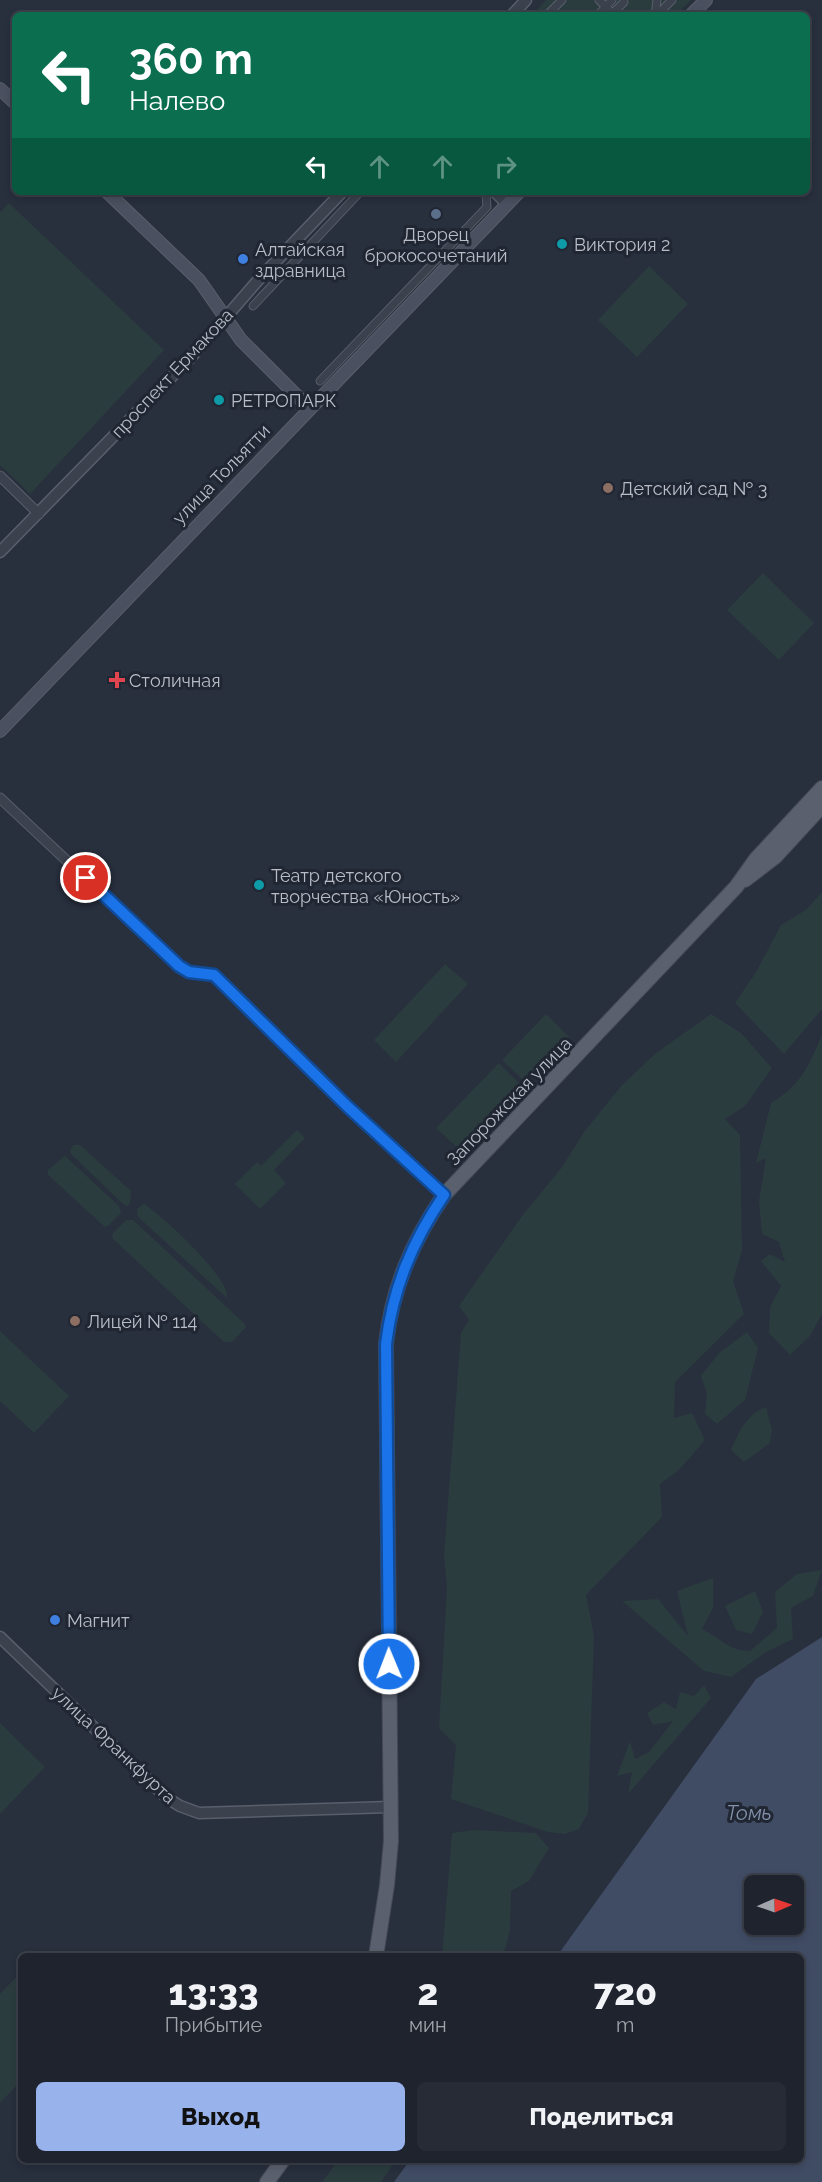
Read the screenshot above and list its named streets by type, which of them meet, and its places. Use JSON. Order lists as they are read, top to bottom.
{
  "streets": {
    "main road": ["улица Тольятти", "Запорожская улица"],
    "street": ["проспект Ермакова", "улица Франкфурта"]
  },
  "crossings": [
    ["Запорожская улица", "улица Франкфурта"]
  ],
  "water": ["Томь"],
  "places": {
    "other": [
      "Дворец брокосочетаний",
      "Виктория 2",
      "Алтайская здравница",
      "РЕТРОПАРК",
      "Детский сад № 3",
      "Театр детского творчества «Юность»",
      "Лицей № 114",
      "Магнит"
    ],
    "health": ["Столичная"]
  },
  "north": "right",
  "page": {
    "turn": ["360 m", "Налево"],
    "eta": [
      "13:33",
      "Прибытие",
      "2",
      "мин",
      "720",
      "m"
    ],
    "buttons": ["Выход", "Поделиться"]
  }
}
